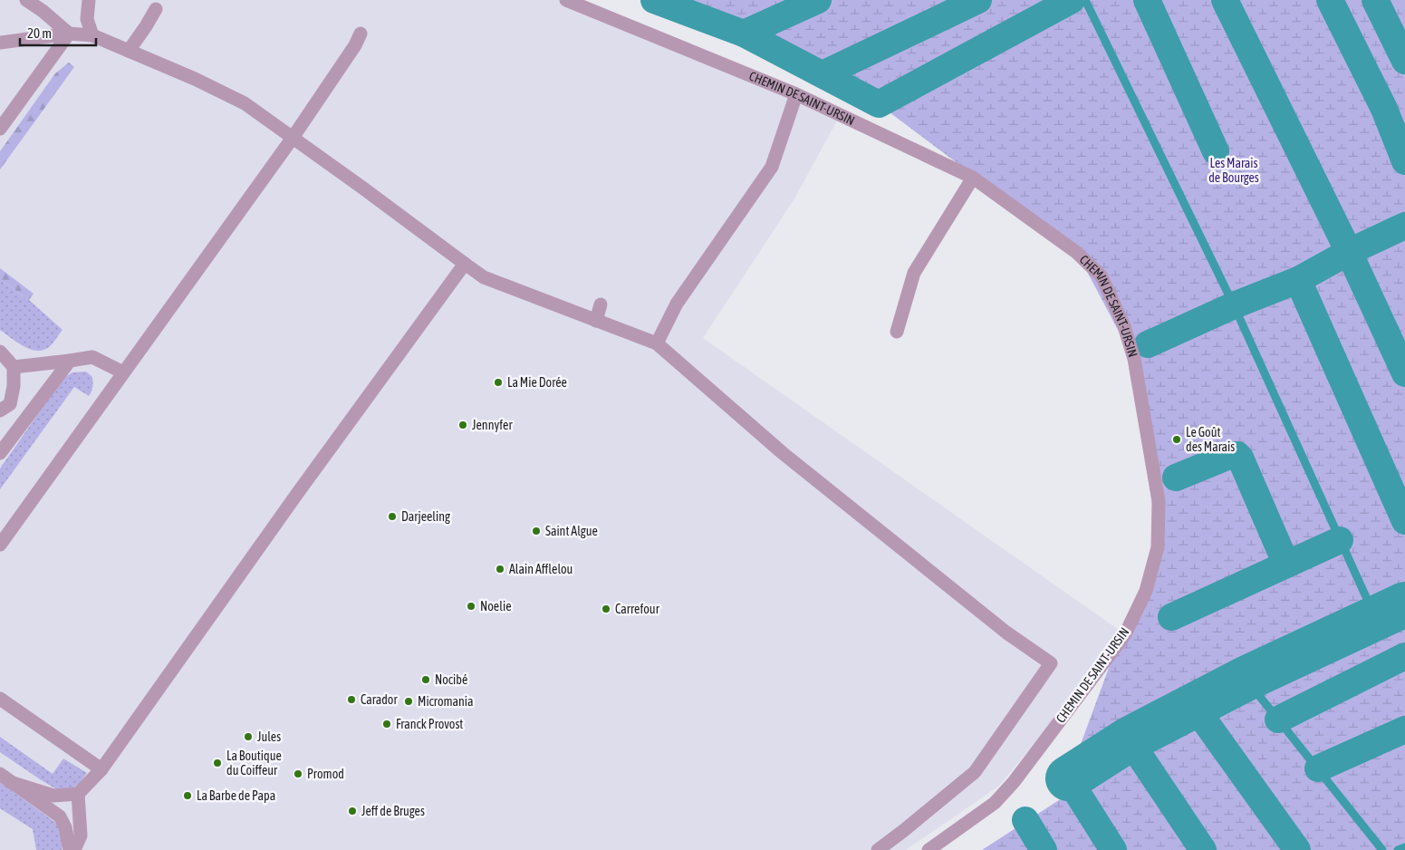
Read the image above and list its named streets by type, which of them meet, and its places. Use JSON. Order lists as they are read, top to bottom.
{
  "streets": {
    "street": ["CHEMIN DE SAINT-URSIN"]
  },
  "parks": ["Les Marais de Bourges"],
  "places": [
    "La Mie Dorée",
    "Jennyfer",
    "Le Goût des Marais",
    "Darjeeling",
    "Saint Algue",
    "Alain Afflelou",
    "Noelie",
    "Carrefour",
    "Nocibé",
    "Carador",
    "Micromania",
    "Franck Provost",
    "Jules",
    "La Boutique du Coiffeur",
    "Promod",
    "La Barbe de Papa",
    "Jeff de Bruges"
  ],
  "scale_bar": "20 m"
}
